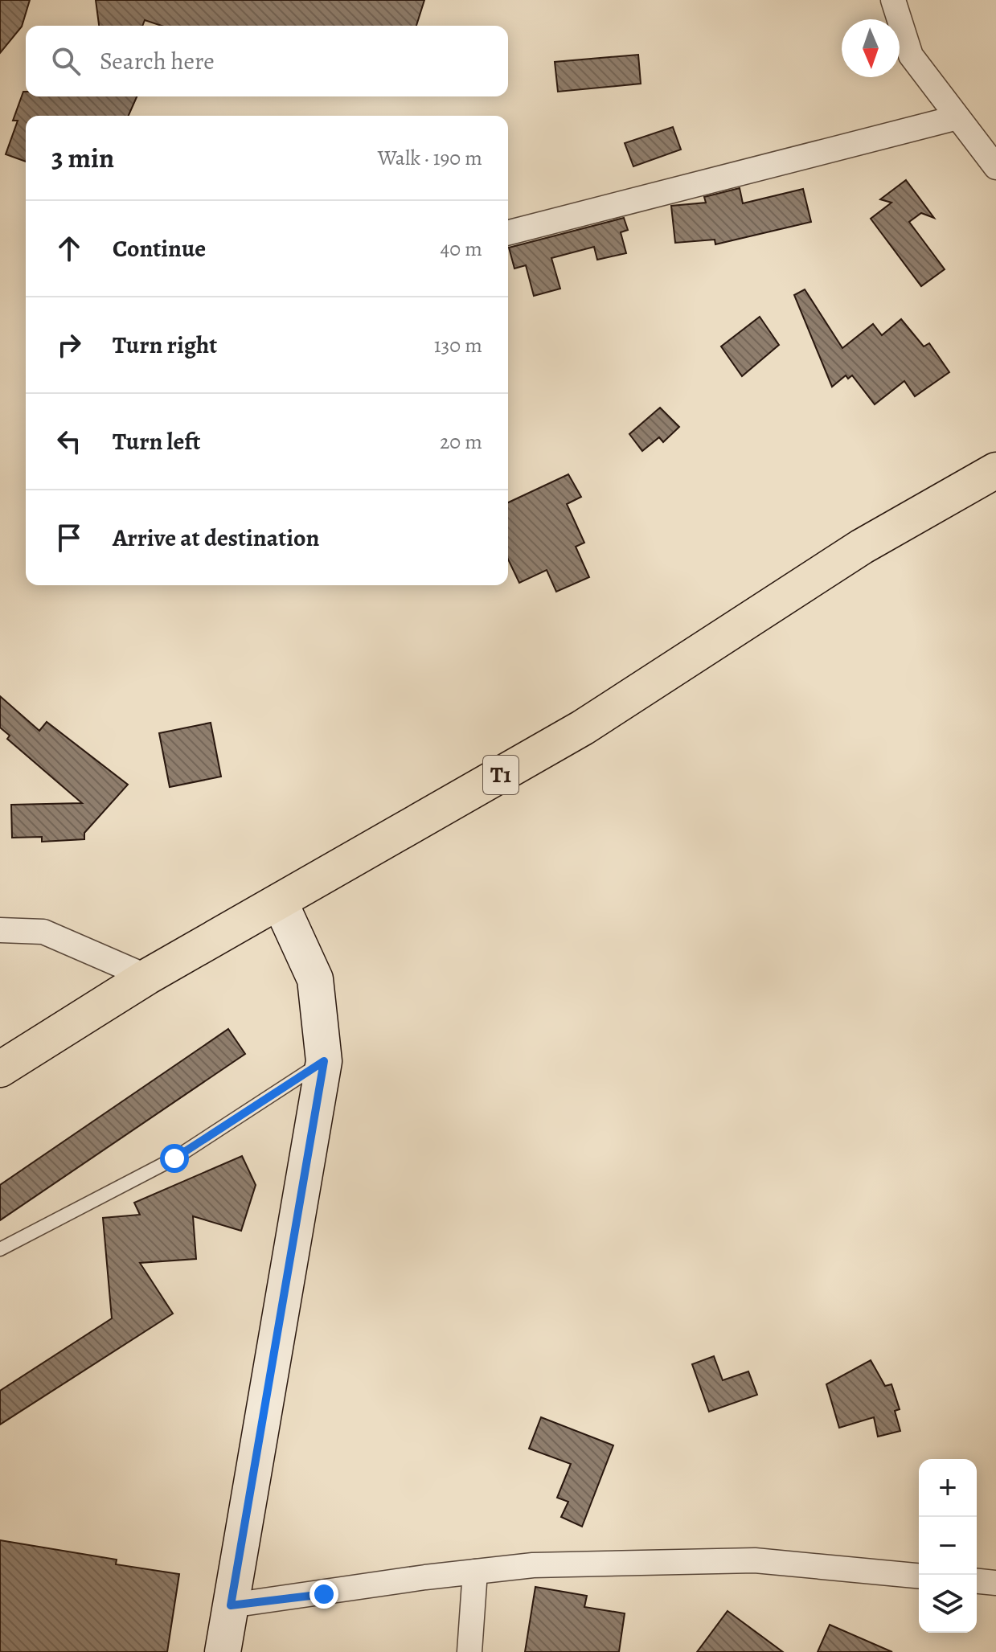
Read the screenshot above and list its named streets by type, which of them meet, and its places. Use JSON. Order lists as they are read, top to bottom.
{
  "streets": {
    "highway": ["T1"]
  },
  "north": "bottom",
  "page": {
    "search": "Search here",
    "heading": ["3 min", "Walk · 190 m"],
    "list": [
      ["Continue", "40 m"],
      ["Turn right", "130 m"],
      ["Turn left", "20 m"],
      "Arrive at destination"
    ],
    "map_buttons": ["+", "−"]
  }
}
